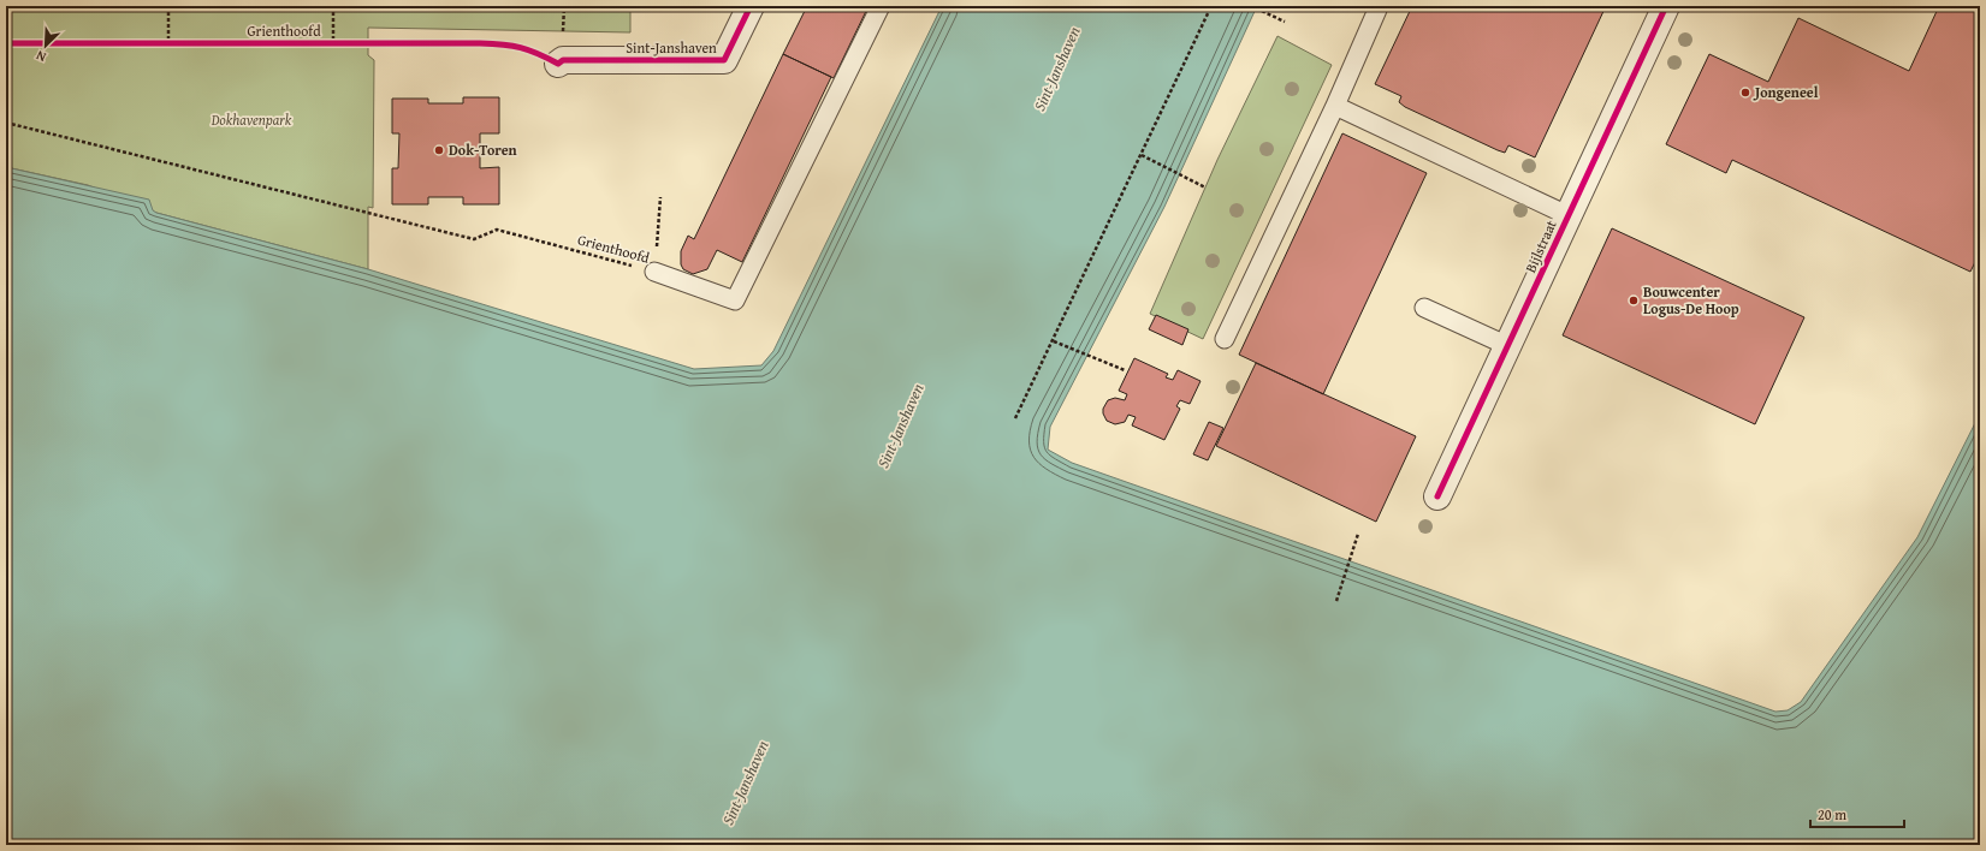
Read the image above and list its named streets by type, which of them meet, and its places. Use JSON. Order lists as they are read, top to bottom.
{
  "streets": {
    "street": ["Sint-Janshaven", "Bijlstraat"],
    "cycle path": ["Grienthoofd"]
  },
  "water": ["Sint-Janshaven"],
  "parks": ["Dokhavenpark"],
  "places": ["Jongeneel", "Dok-Toren", "Bouwcenter Logus-De Hoop"],
  "scale_bar": "20 m",
  "north": "bottom left"
}
